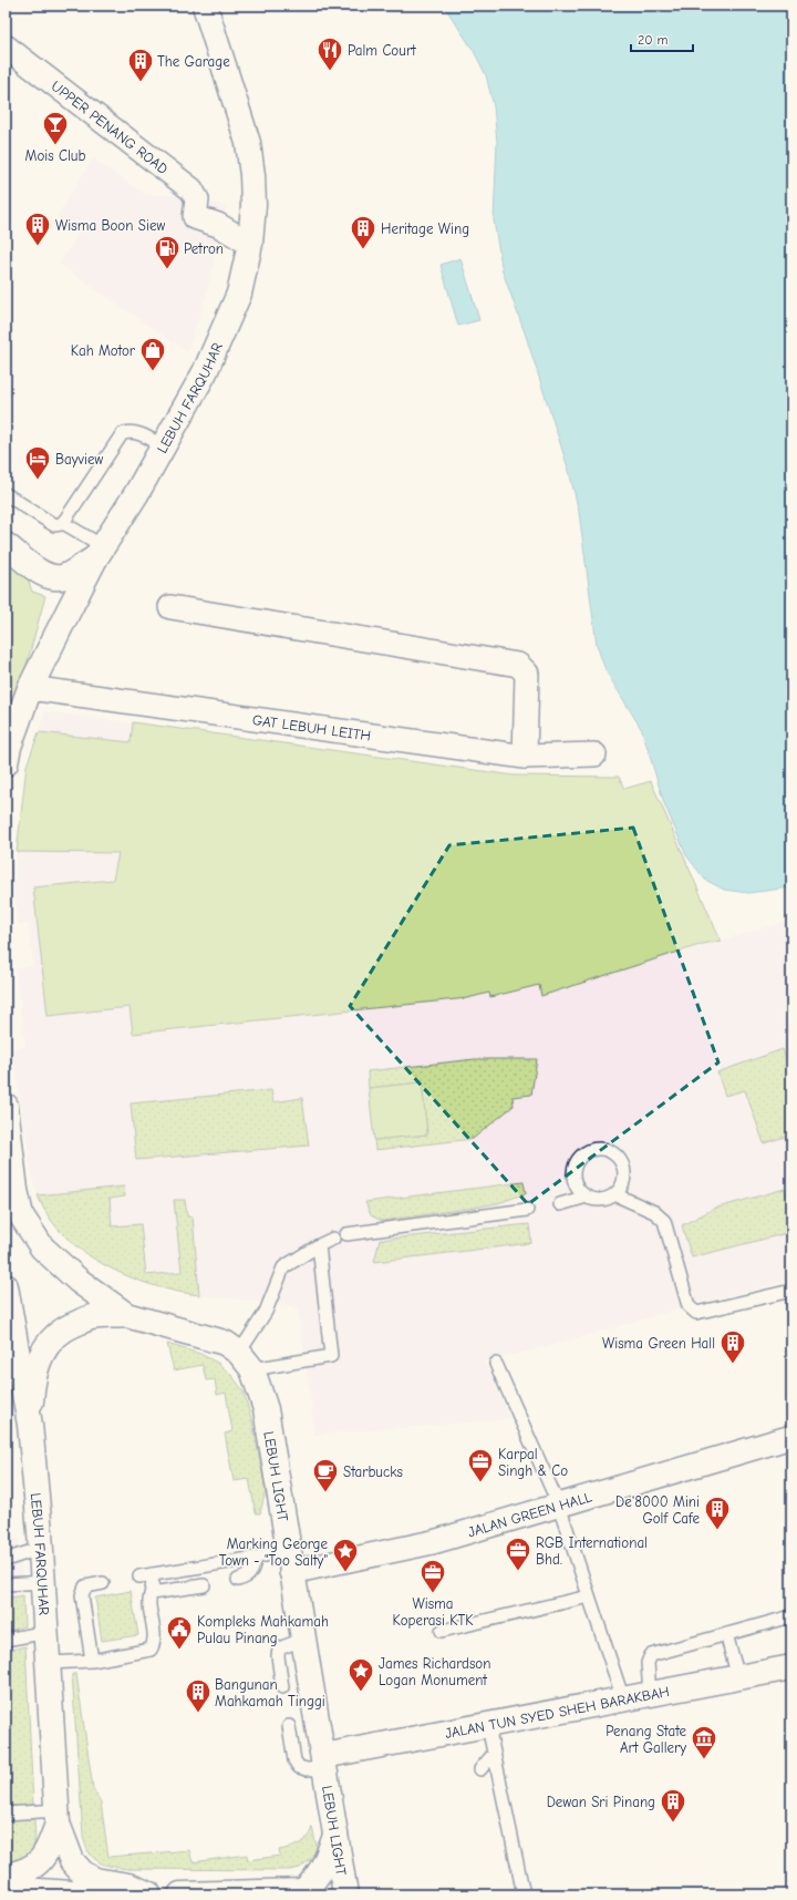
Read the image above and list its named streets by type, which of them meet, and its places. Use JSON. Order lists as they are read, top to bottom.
{
  "streets": {
    "main road": ["LEBUH FARQUHAR", "LEBUH LIGHT", "JALAN TUN SYED SHEH BARAKBAH"],
    "street": ["UPPER PENANG ROAD", "GAT LEBUH LEITH", "JALAN GREEN HALL"]
  },
  "crossings": [
    ["UPPER PENANG ROAD", "LEBUH FARQUHAR"],
    ["LEBUH FARQUHAR", "GAT LEBUH LEITH"],
    ["LEBUH LIGHT", "JALAN GREEN HALL"],
    ["LEBUH LIGHT", "JALAN TUN SYED SHEH BARAKBAH"]
  ],
  "places": {
    "restaurant": ["Palm Court"],
    "building": [
      "The Garage",
      "Wisma Boon Siew",
      "Heritage Wing",
      "Wisma Green Hall",
      "De'8000 Mini Golf Cafe",
      "Bangunan Mahkamah Tinggi",
      "Dewan Sri Pinang"
    ],
    "bar": ["Mois Club"],
    "fuel station": ["Petron"],
    "shop": ["Kah Motor"],
    "hotel": ["Bayview"],
    "office": ["Karpal Singh & Co", "RGB International Bhd.", "Wisma Koperasi KTK"],
    "cafe": ["Starbucks"],
    "place": ["Marking George Town - \"Too Salty\"", "James Richardson Logan Monument"],
    "public building": ["Kompleks Mahkamah Pulau Pinang"],
    "museum": ["Penang State Art Gallery"]
  },
  "scale_bar": "20 m"
}
